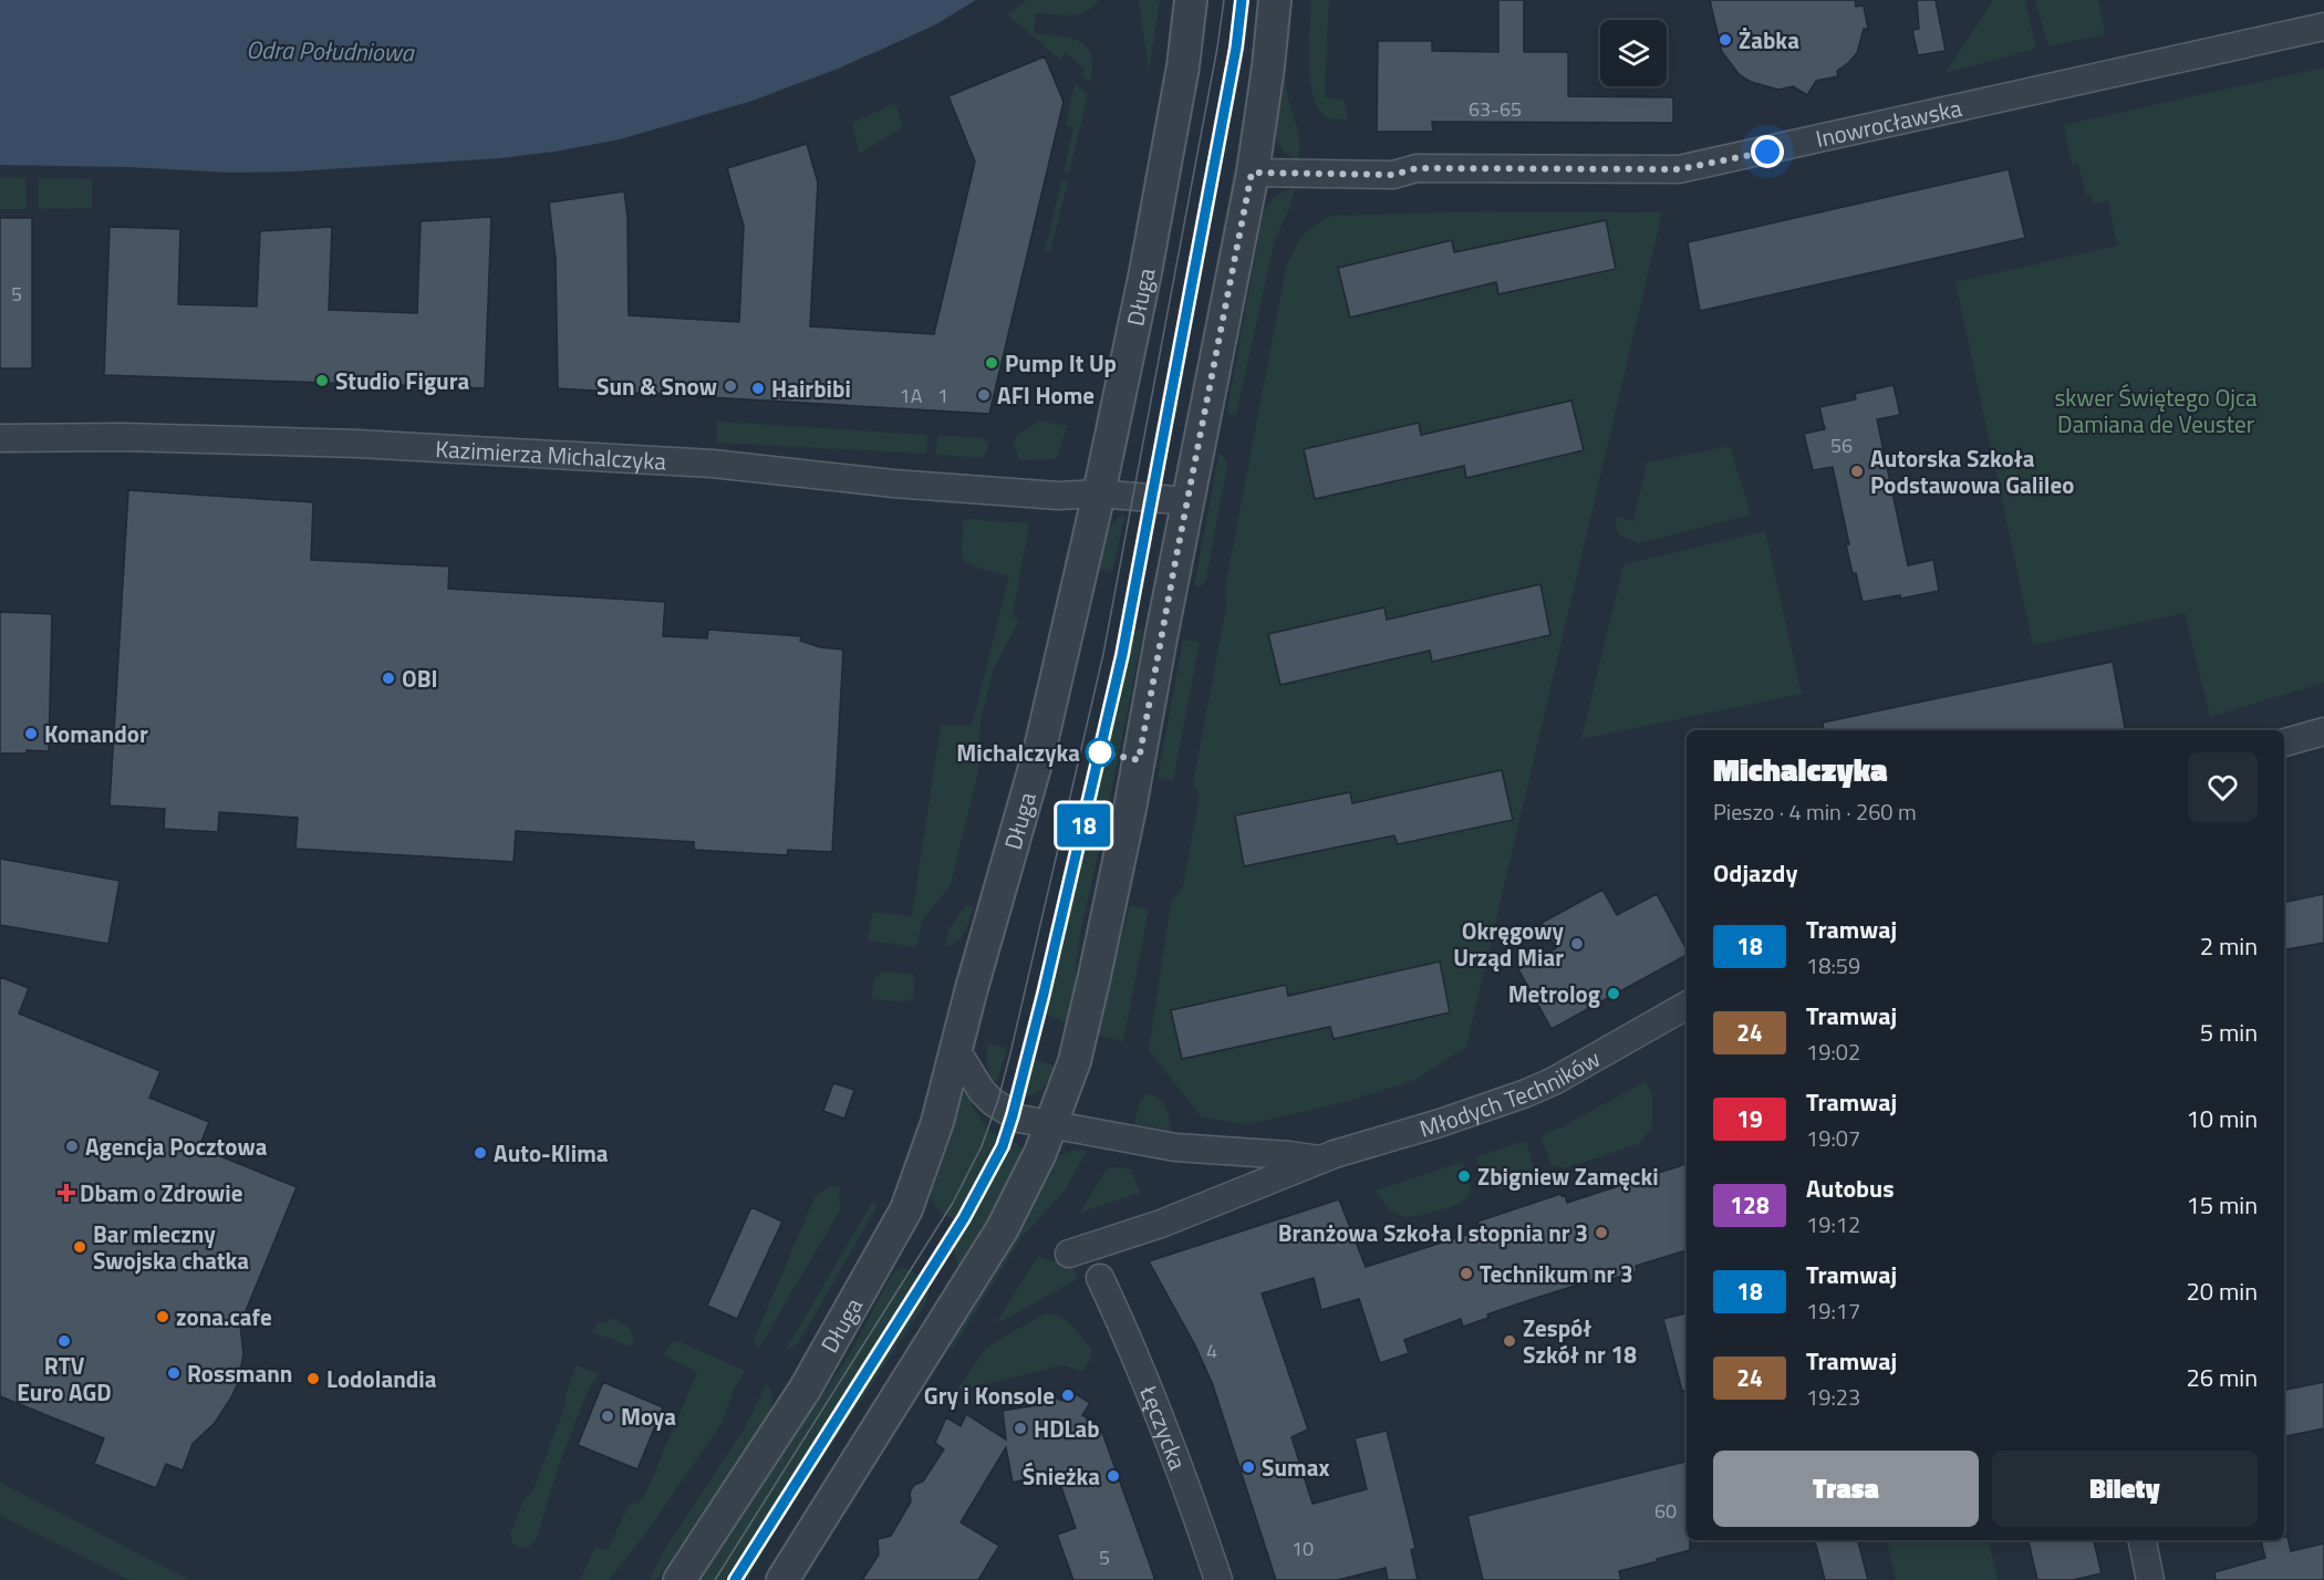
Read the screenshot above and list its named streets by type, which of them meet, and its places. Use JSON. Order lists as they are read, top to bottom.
{
  "streets": {
    "street": [
      "Inowrocławska",
      "Długa",
      "Kazimierza Michalczyka",
      "Młodych Techników",
      "Łęczycka"
    ]
  },
  "crossings": [
    ["Długa", "Kazimierza Michalczyka"],
    ["Długa", "Młodych Techników"]
  ],
  "water": ["Odra Południowa"],
  "parks": ["skwer Świętego Ojca Damiana de Veuster"],
  "places": {
    "other": [
      "Żabka",
      "Pump It Up",
      "Studio Figura",
      "Sun & Snow",
      "Hairbibi",
      "AFI Home",
      "Autorska Szkoła Podstawowa Galileo",
      "OBI",
      "Komandor",
      "Michalczyka",
      "Okręgowy Urząd Miar",
      "Metrolog",
      "Agencja Pocztowa",
      "Auto-Klima",
      "Zbigniew Zamęcki",
      "Branżowa Szkoła I stopnia nr 3",
      "Bar mleczny Swojska chatka",
      "Technikum nr 3",
      "zona.cafe",
      "RTV Euro AGD",
      "Zespół Szkół nr 18",
      "Rossmann",
      "Lodolandia",
      "Gry i Konsole",
      "Moya",
      "HDLab",
      "Sumax",
      "Śnieżka"
    ],
    "health": ["Dbam o Zdrowie"]
  },
  "lines": ["tram line 18"],
  "house_numbers": [
    "63-65",
    "5",
    "1A",
    "1",
    "56",
    "4",
    "60",
    "10",
    "5"
  ],
  "page": {
    "on_map": "18",
    "heading": [
      ["Michalczyka", "Pieszo · 4 min · 260 m"],
      "Odjazdy"
    ],
    "list": [
      {
        "mark": "18",
        "name": "Tramwaj",
        "note": "18:59",
        "value": "2 min"
      },
      {
        "mark": "24",
        "name": "Tramwaj",
        "note": "19:02",
        "value": "5 min"
      },
      {
        "mark": "19",
        "name": "Tramwaj",
        "note": "19:07",
        "value": "10 min"
      },
      {
        "mark": "128",
        "name": "Autobus",
        "note": "19:12",
        "value": "15 min"
      },
      {
        "mark": "18",
        "name": "Tramwaj",
        "note": "19:17",
        "value": "20 min"
      },
      {
        "mark": "24",
        "name": "Tramwaj",
        "note": "19:23",
        "value": "26 min"
      }
    ],
    "buttons": ["Trasa", "Bilety"]
  }
}
